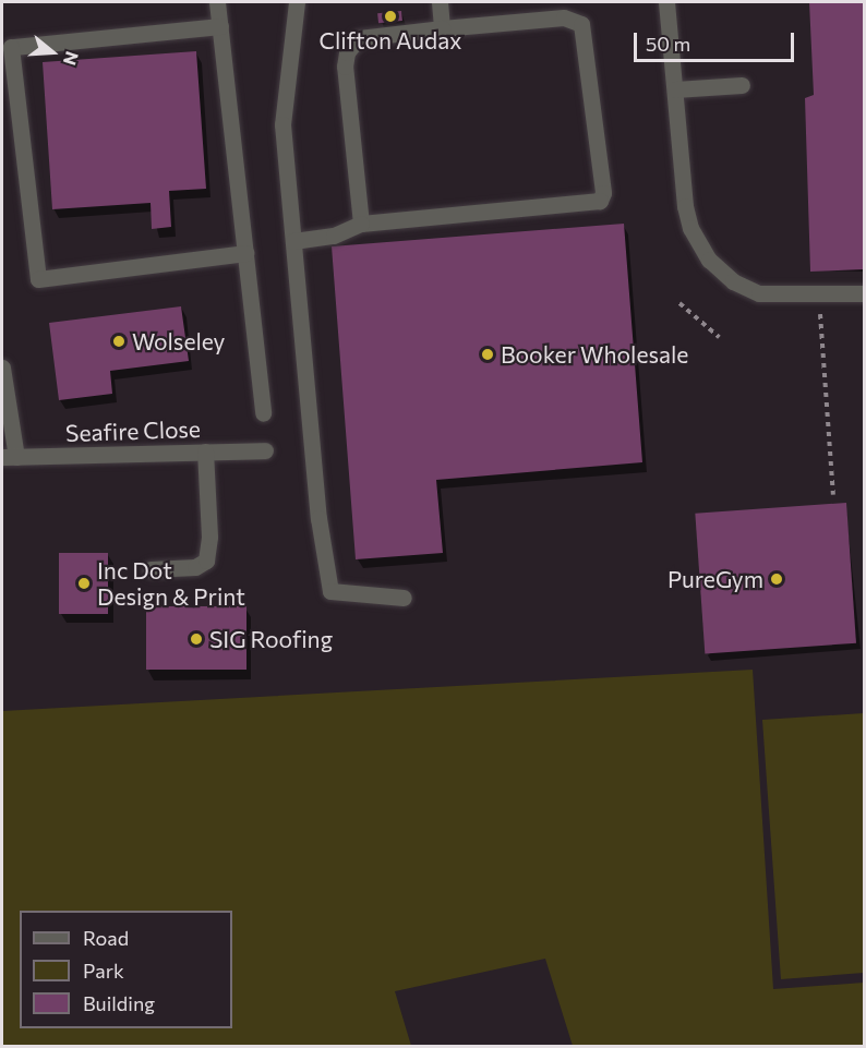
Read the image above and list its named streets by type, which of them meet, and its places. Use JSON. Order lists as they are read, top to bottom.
{
  "streets": {
    "street": ["Seafire Close"]
  },
  "places": [
    "Clifton Audax",
    "Wolseley",
    "Booker Wholesale",
    "PureGym",
    "Inc Dot Design & Print",
    "SIG Roofing"
  ],
  "legend": ["Road", "Park", "Building"],
  "scale_bar": "50 m",
  "north": "right"
}
